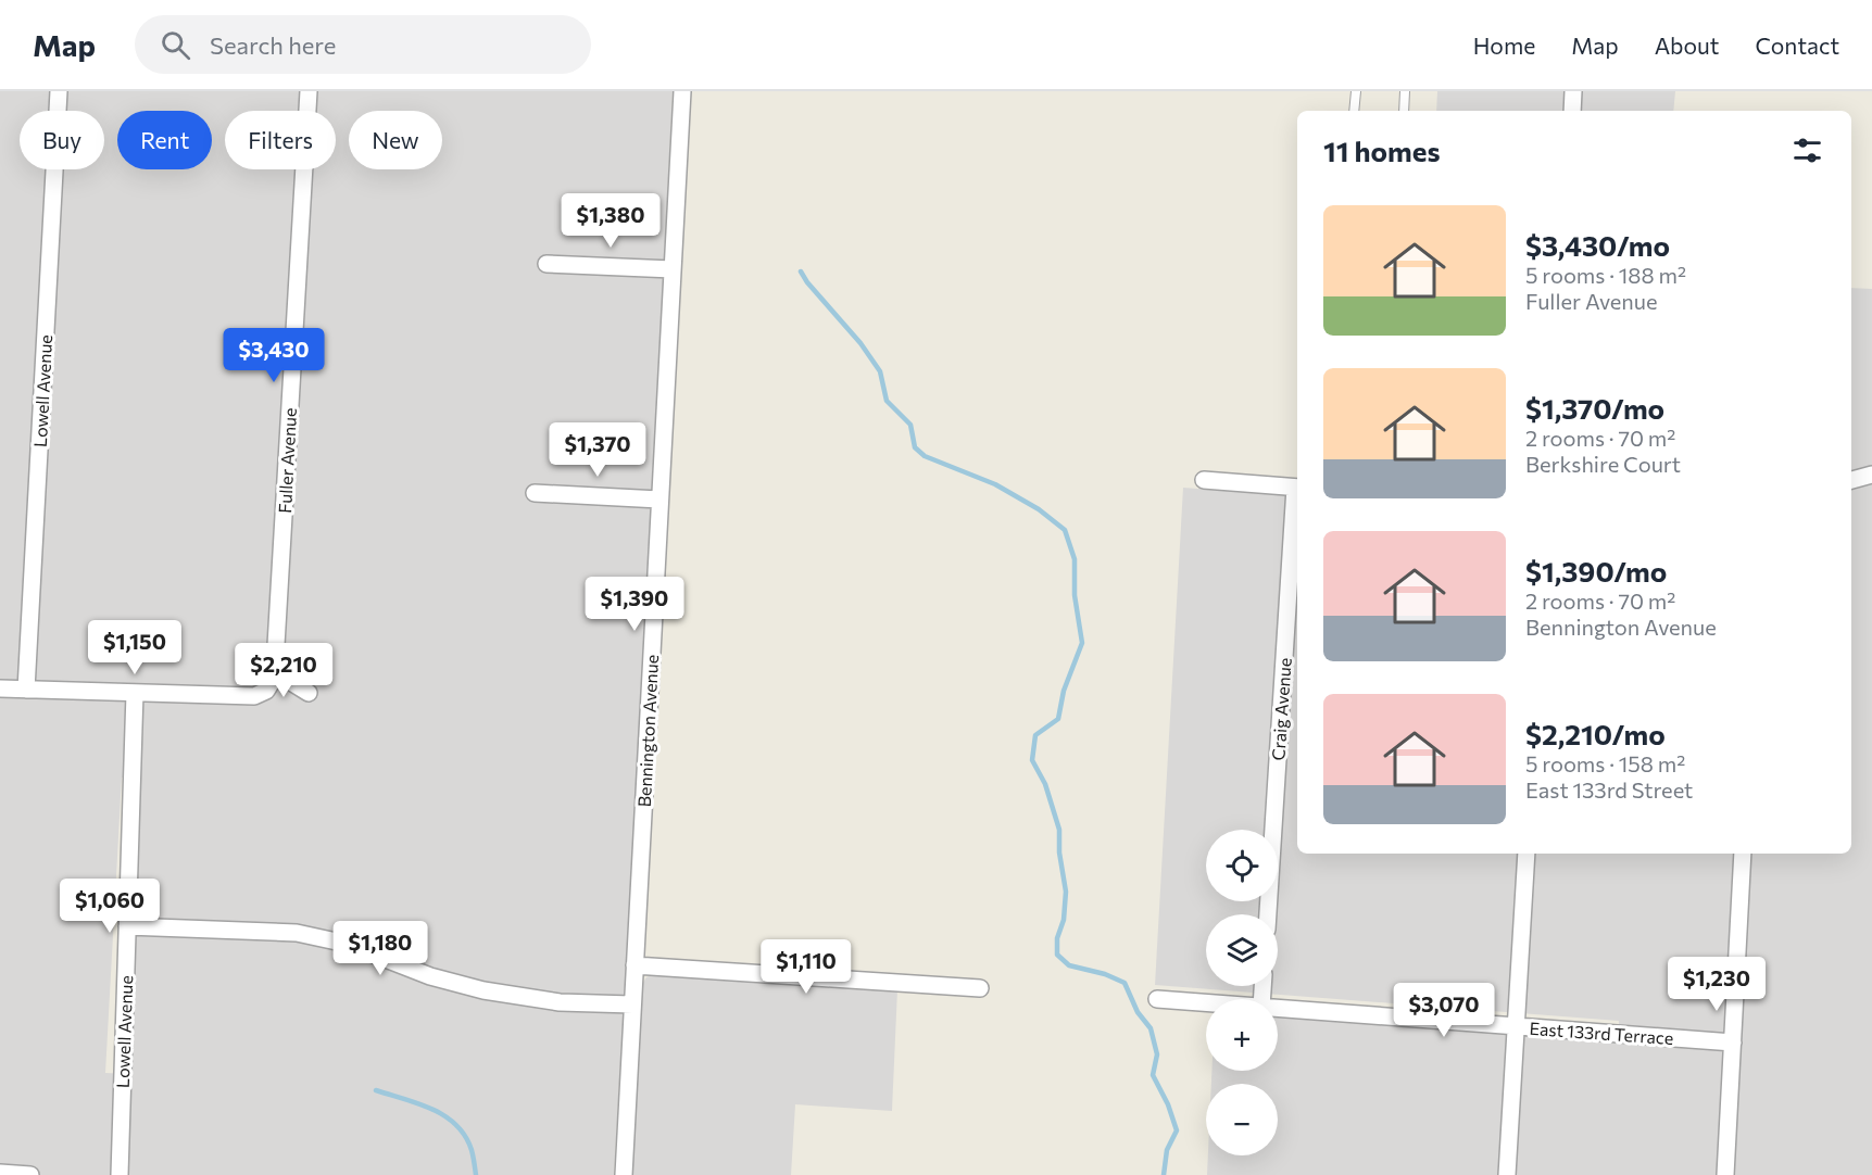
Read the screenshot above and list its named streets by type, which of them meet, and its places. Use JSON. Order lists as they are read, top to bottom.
{
  "streets": {
    "street": [
      "Lowell Avenue",
      "Fuller Avenue",
      "Craig Avenue",
      "Bennington Avenue",
      "East 133rd Terrace"
    ]
  },
  "page": {
    "header": "Map",
    "search": "Search here",
    "nav": [
      "Home",
      "Map",
      "About",
      "Contact"
    ],
    "chip": [
      "Buy",
      "Rent",
      "Filters",
      "New"
    ],
    "heading": "11 homes",
    "list": [
      {
        "name": "$3,430/mo",
        "note": "5 rooms · 188 m² · Fuller Avenue"
      },
      {
        "name": "$1,370/mo",
        "note": "2 rooms · 70 m² · Berkshire Court"
      },
      {
        "name": "$1,390/mo",
        "note": "2 rooms · 70 m² · Bennington Avenue"
      },
      {
        "name": "$2,210/mo",
        "note": "5 rooms · 158 m² · East 133rd Street"
      }
    ],
    "price": [
      "$1,380",
      "$3,430",
      "$1,370",
      "$1,390",
      "$1,150",
      "$2,210",
      "$1,060",
      "$1,180",
      "$1,110",
      "$1,230",
      "$3,070"
    ],
    "map_buttons": ["+", "−"]
  }
}
